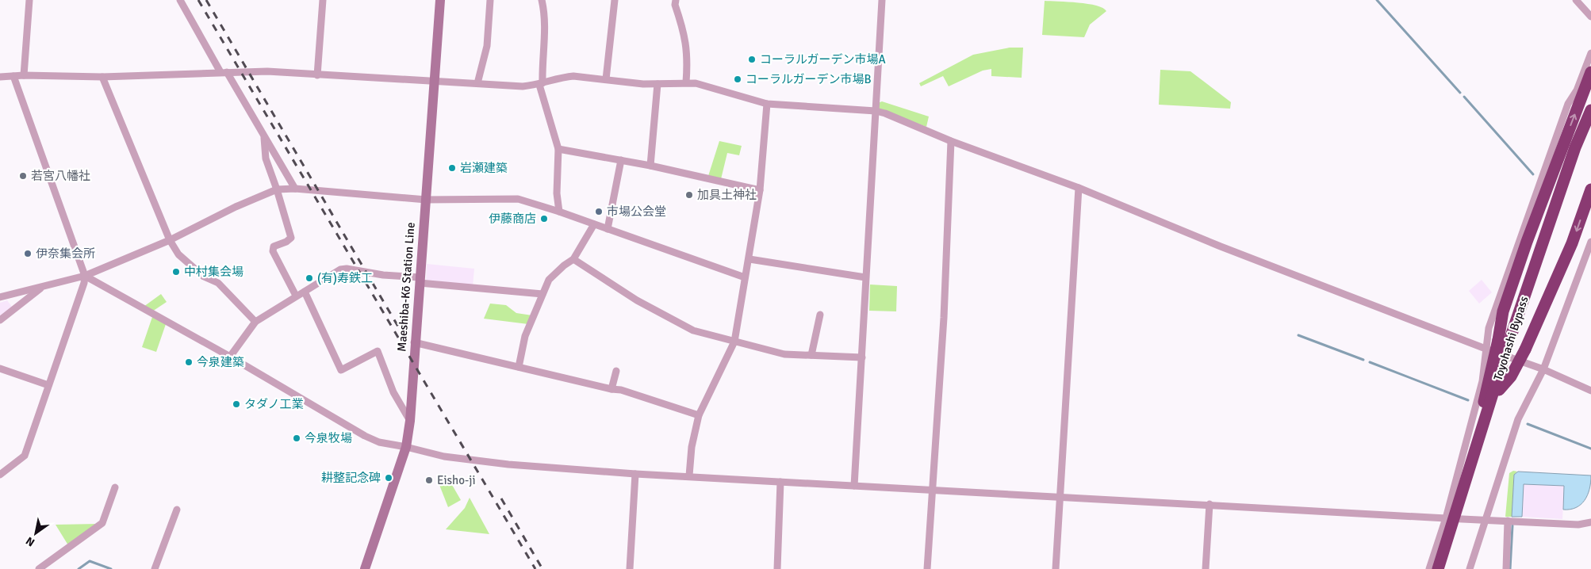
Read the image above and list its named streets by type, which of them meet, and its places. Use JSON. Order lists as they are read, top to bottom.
{
  "streets": {
    "highway": ["Toyohashi Bypass"],
    "main road": ["Maeshiba-Kō Station Line"]
  },
  "places": [
    "コーラルガーデン市場A",
    "コーラルガーデン市場B",
    "岩瀬建築",
    "若宮八幡社",
    "加具土神社",
    "市場公会堂",
    "伊藤商店",
    "伊奈集会所",
    "中村集会場",
    "(有)寿鉄工",
    "今泉建築",
    "タダノ工業",
    "今泉牧場",
    "耕整記念碑",
    "Eisho-ji"
  ],
  "north": "bottom left"
}
